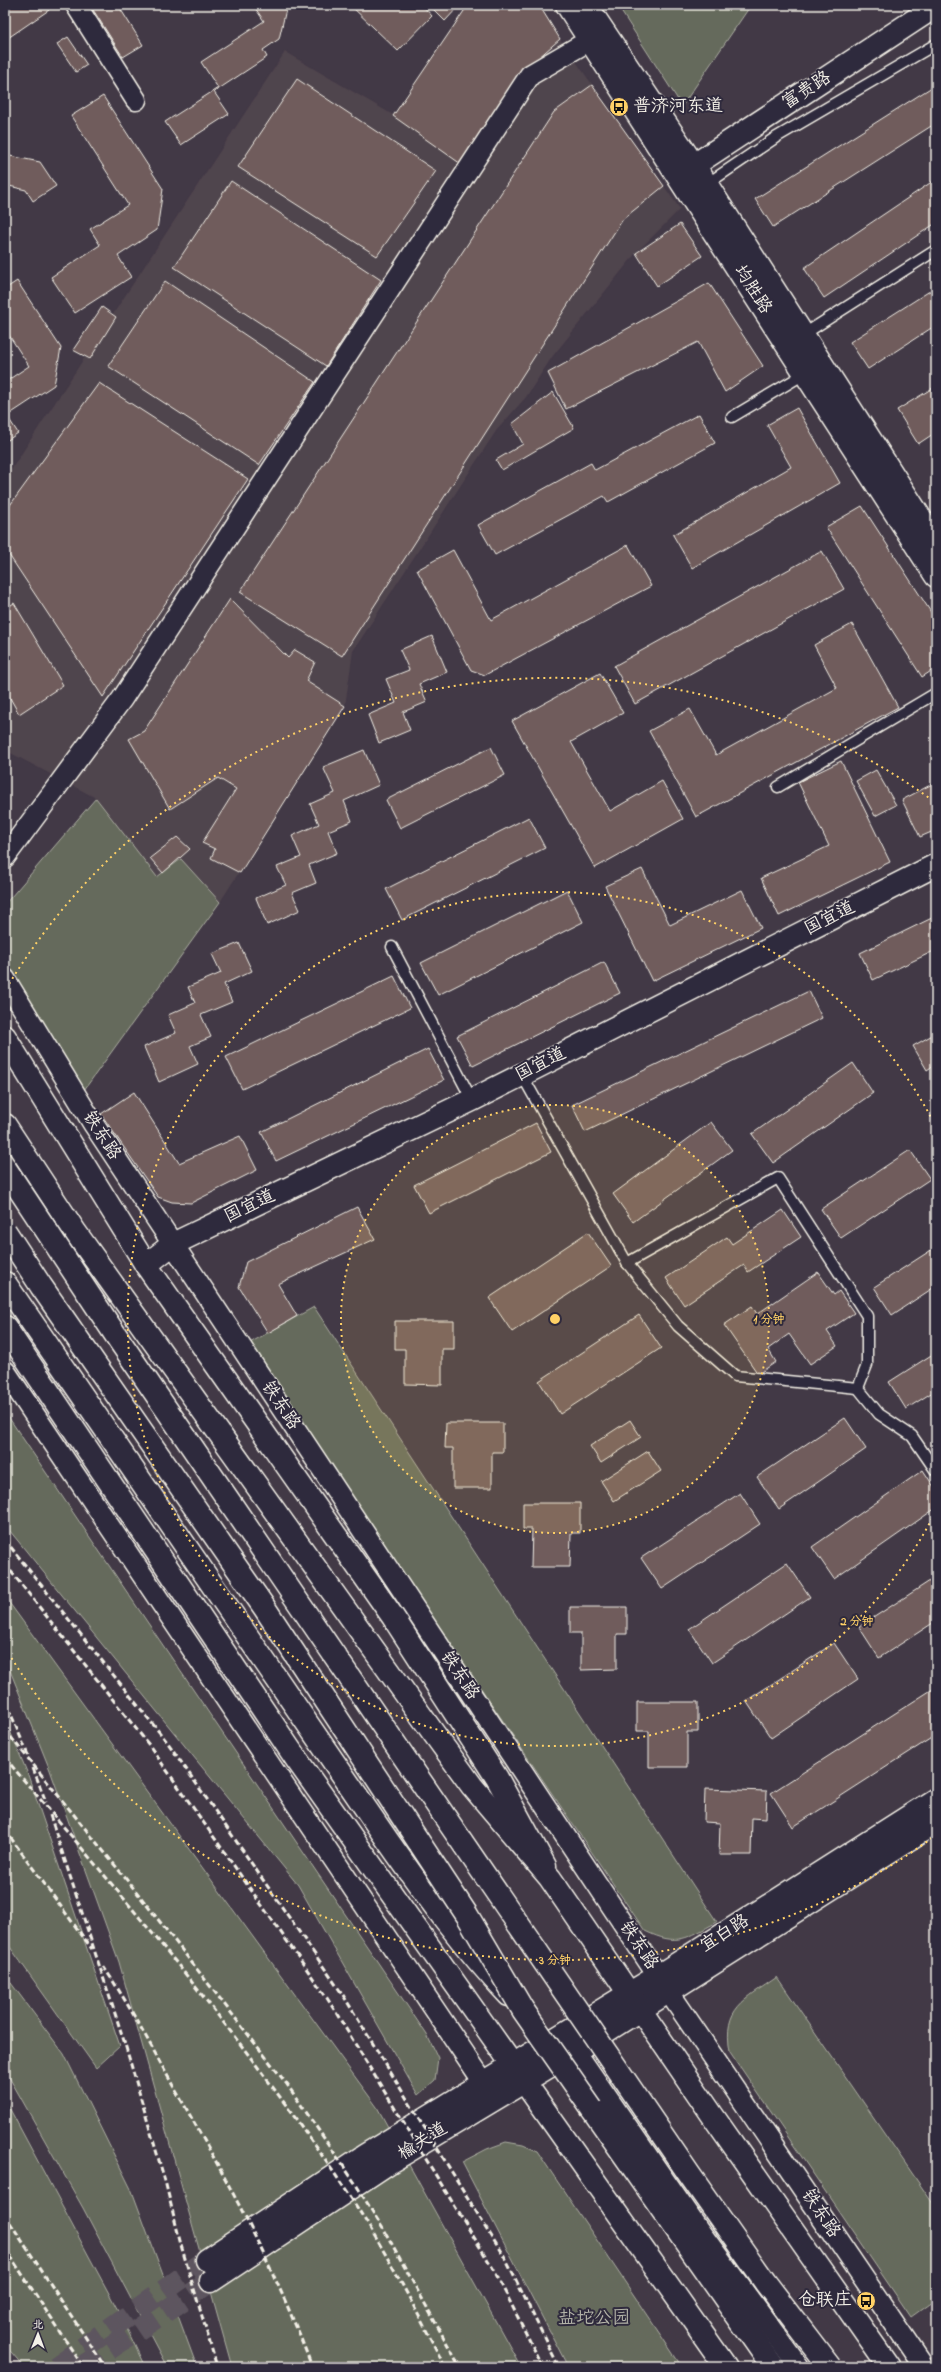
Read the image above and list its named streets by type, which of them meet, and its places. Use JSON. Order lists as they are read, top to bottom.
{
  "streets": {
    "main road": [
      "富贵路",
      "均胜路",
      "国宜道",
      "铁东路",
      "宜白路",
      "榆关道"
    ]
  },
  "crossings": [
    ["富贵路", "均胜路"],
    ["国宜道", "铁东路"],
    ["铁东路", "宜白路"],
    ["铁东路", "榆关道"],
    ["宜白路", "榆关道"]
  ],
  "parks": ["盐坨公园"],
  "places": {
    "bus stop": ["普济河东道", "仓联庄"]
  },
  "north": "top",
  "rings": ["1 分钟", "2 分钟", "3 分钟"]
}
